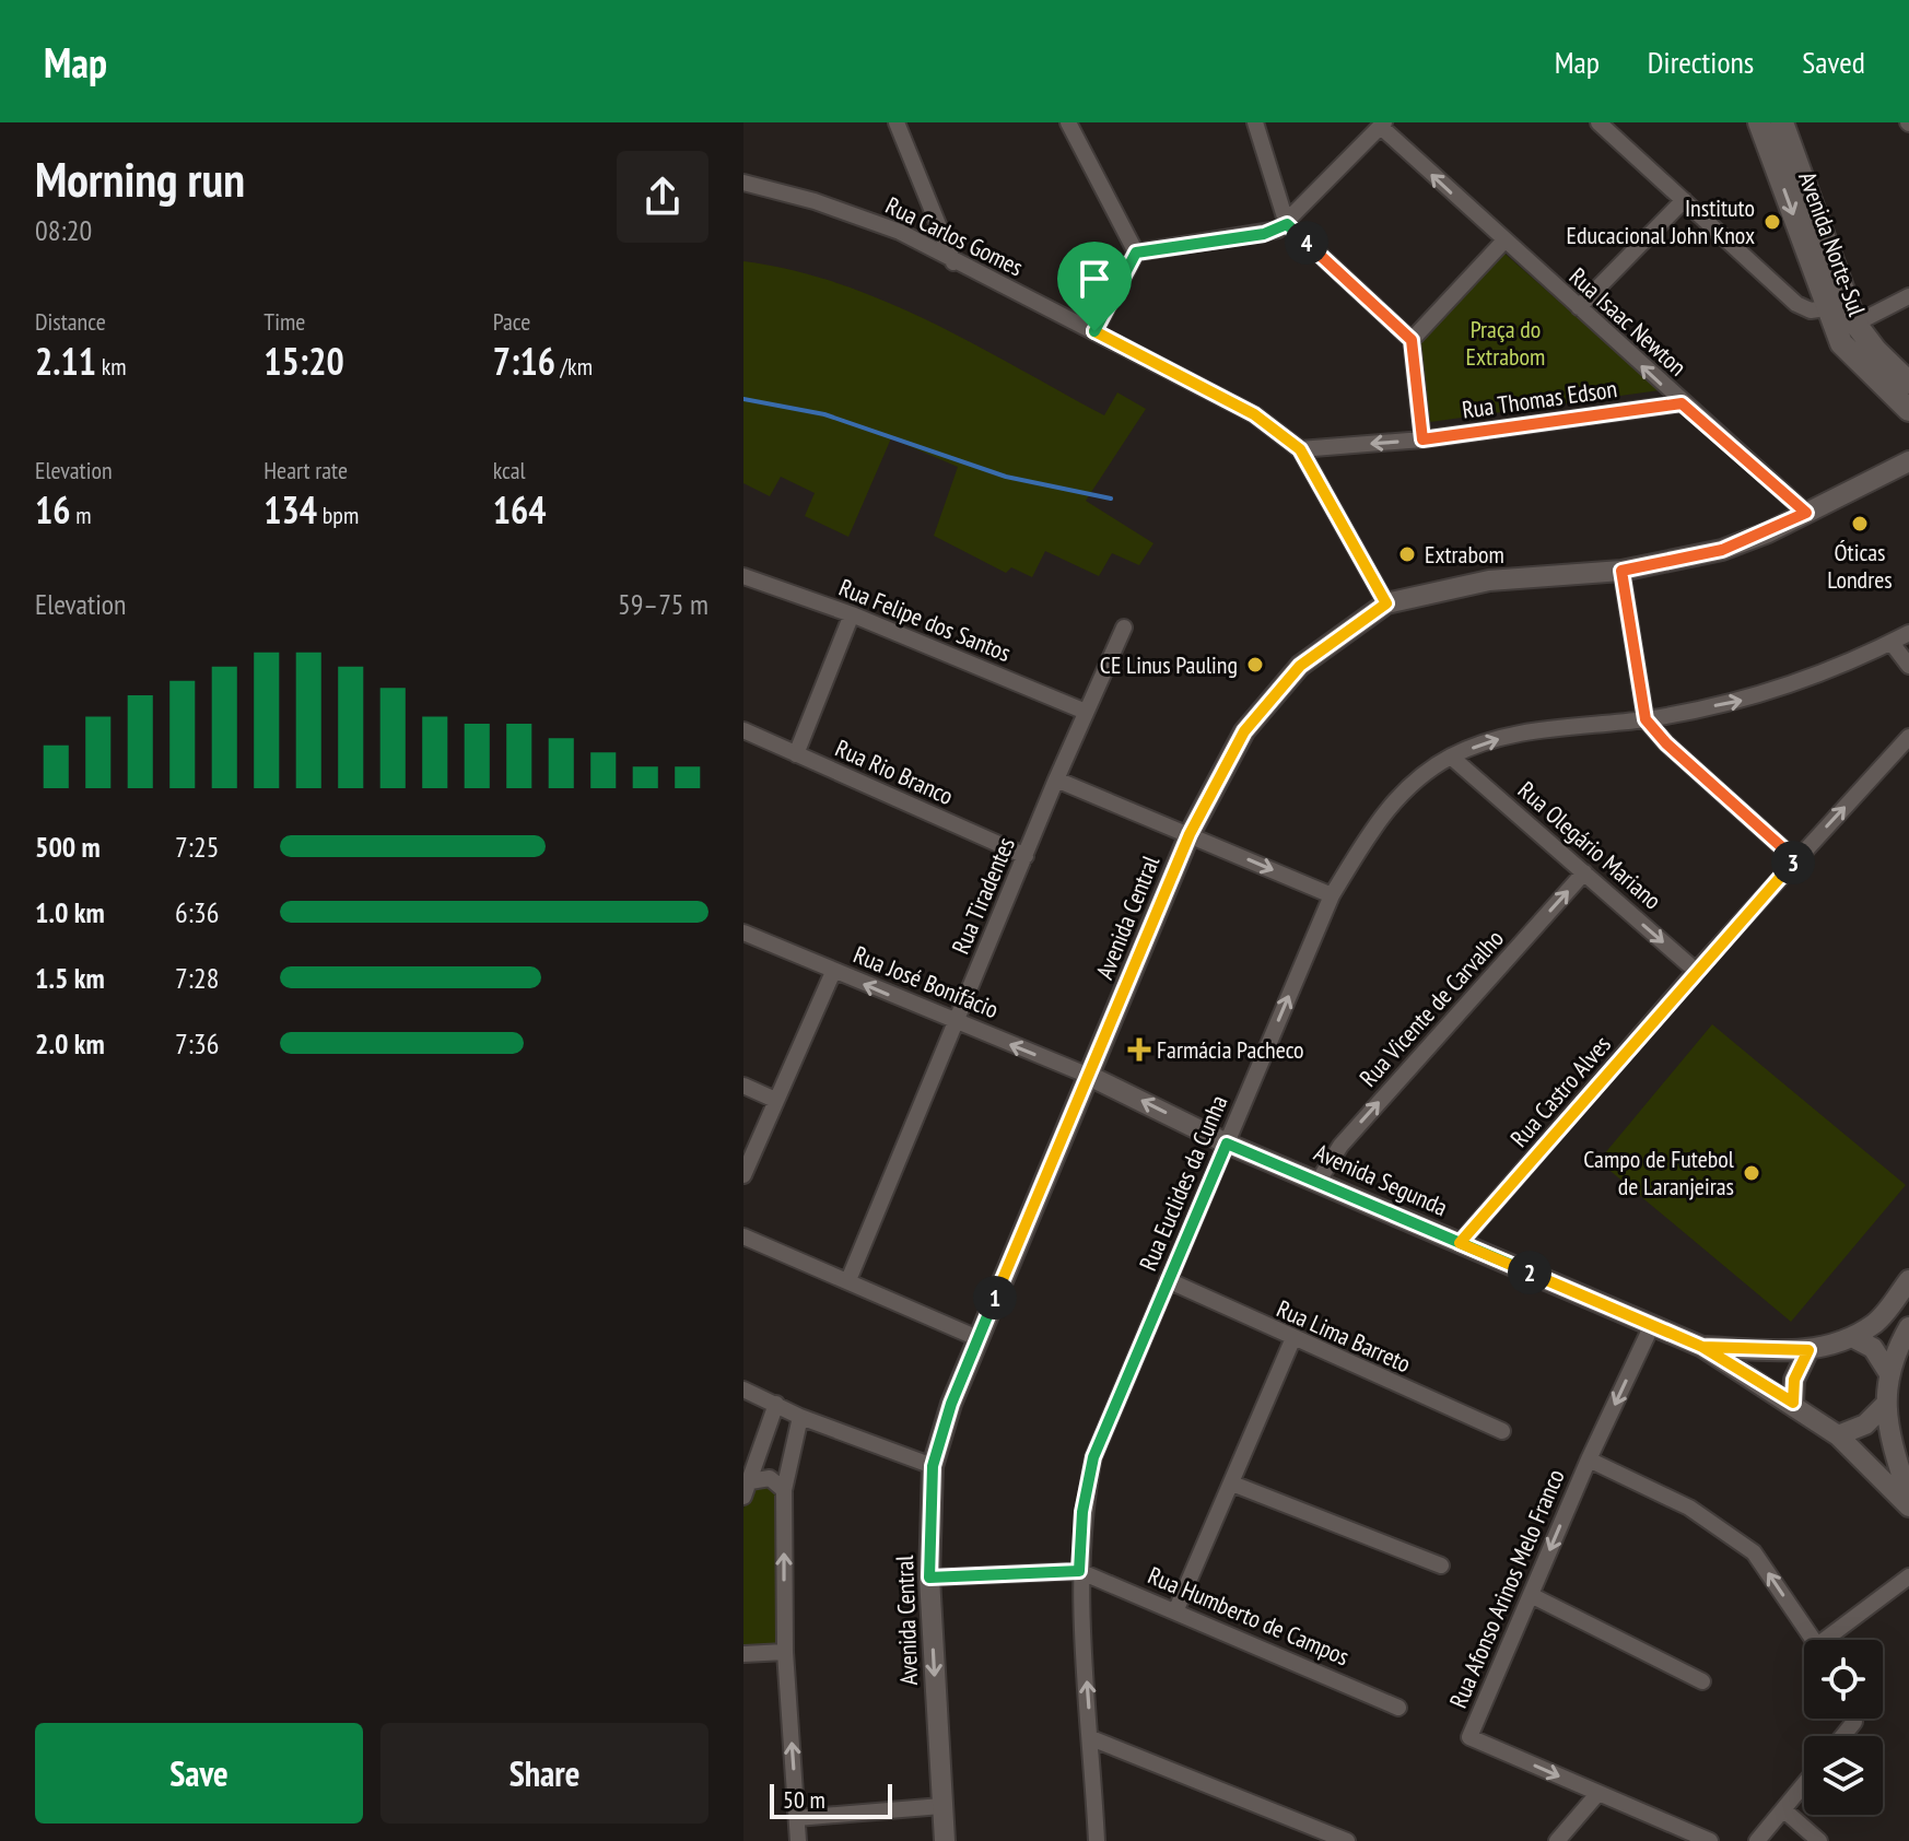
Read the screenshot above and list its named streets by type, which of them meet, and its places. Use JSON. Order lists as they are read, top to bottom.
{
  "streets": {
    "main road": ["Avenida Norte-Sul"],
    "street": [
      "Rua Carlos Gomes",
      "Rua Isaac Newton",
      "Rua Thomas Edson",
      "Rua Felipe dos Santos",
      "Rua Rio Branco",
      "Rua Olegário Mariano",
      "Rua Tiradentes",
      "Avenida Central",
      "Rua José Bonifácio",
      "Rua Vicente de Carvalho",
      "Rua Castro Alves",
      "Avenida Segunda",
      "Rua Euclides da Cunha",
      "Rua Lima Barreto",
      "Rua Afonso Arinos Melo Franco",
      "Rua Humberto de Campos"
    ]
  },
  "crossings": [
    ["Rua Carlos Gomes", "Rua Thomas Edson"],
    ["Rua Carlos Gomes", "Avenida Central"],
    ["Rua Isaac Newton", "Rua Thomas Edson"],
    ["Rua Isaac Newton", "Avenida Central"],
    ["Rua Felipe dos Santos", "Rua Tiradentes"],
    ["Rua Rio Branco", "Rua Tiradentes"],
    ["Rua Olegário Mariano", "Rua Vicente de Carvalho"],
    ["Rua Olegário Mariano", "Rua Castro Alves"],
    ["Rua Olegário Mariano", "Rua Euclides da Cunha"],
    ["Rua Tiradentes", "Rua José Bonifácio"],
    ["Avenida Central", "Rua José Bonifácio"],
    ["Avenida Central", "Avenida Segunda"],
    ["Rua José Bonifácio", "Avenida Segunda"],
    ["Rua Vicente de Carvalho", "Avenida Segunda"],
    ["Rua Castro Alves", "Avenida Segunda"],
    ["Avenida Segunda", "Rua Euclides da Cunha"],
    ["Avenida Segunda", "Rua Afonso Arinos Melo Franco"],
    ["Rua Euclides da Cunha", "Rua Lima Barreto"],
    ["Rua Euclides da Cunha", "Rua Humberto de Campos"]
  ],
  "one_way": [
    "Rua Olegário Mariano",
    "Rua José Bonifácio",
    "Rua Vicente de Carvalho",
    "Rua Euclides da Cunha"
  ],
  "parks": ["Praça do Extrabom"],
  "places": {
    "other": [
      "Instituto Educacional John Knox",
      "Óticas Londres",
      "Extrabom",
      "CE Linus Pauling",
      "Campo de Futebol de Laranjeiras"
    ],
    "health": ["Farmácia Pacheco"]
  },
  "scale_bar": "50 m",
  "page": {
    "header": "Map",
    "nav": ["Map", "Directions", "Saved"],
    "heading": ["Morning run", "08:20"],
    "pins": [
      "4",
      "3",
      "2",
      "1"
    ],
    "stats": [
      ["Distance", "2.11 km"],
      ["Time", "15:20"],
      ["Pace", "7:16 /km"],
      ["Elevation", "16 m"],
      ["Heart rate", "134 bpm"],
      ["kcal", "164"]
    ],
    "chart": ["Elevation", "59–75 m"],
    "list": [
      {
        "name": "500 m",
        "note": "7:25"
      },
      {
        "name": "1.0 km",
        "note": "6:36"
      },
      {
        "name": "1.5 km",
        "note": "7:28"
      },
      {
        "name": "2.0 km",
        "note": "7:36"
      }
    ],
    "buttons": ["Save", "Share"],
    "scale": "50 m"
  }
}
